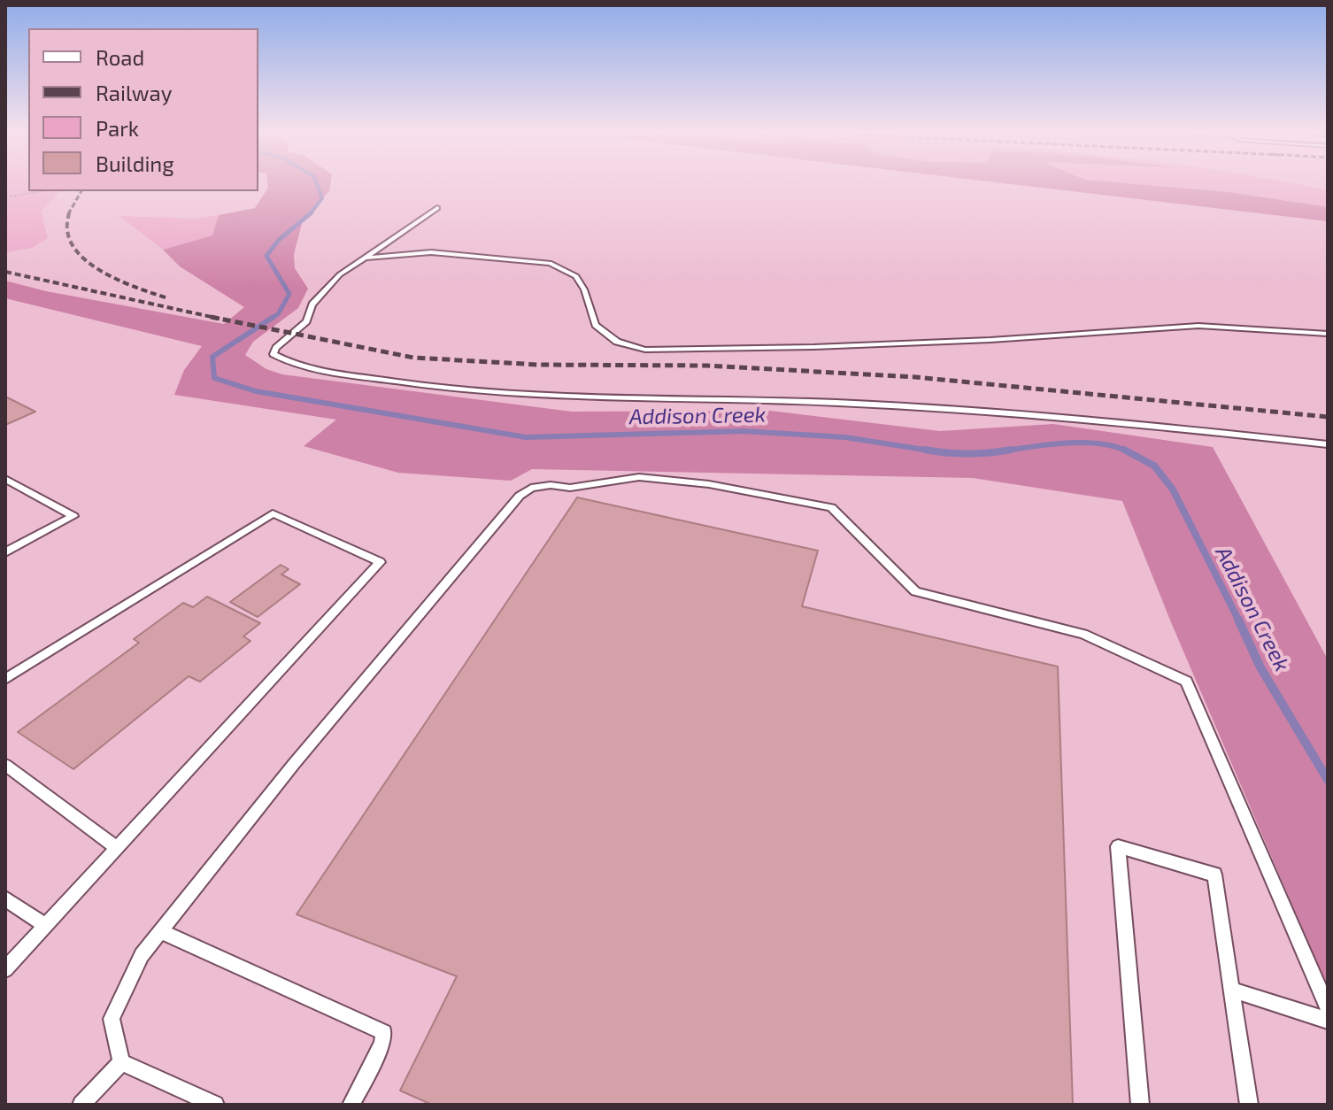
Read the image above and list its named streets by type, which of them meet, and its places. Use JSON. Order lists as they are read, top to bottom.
{
  "water": ["Addison Creek"],
  "legend": [
    "Road",
    "Railway",
    "Park",
    "Building"
  ]
}
